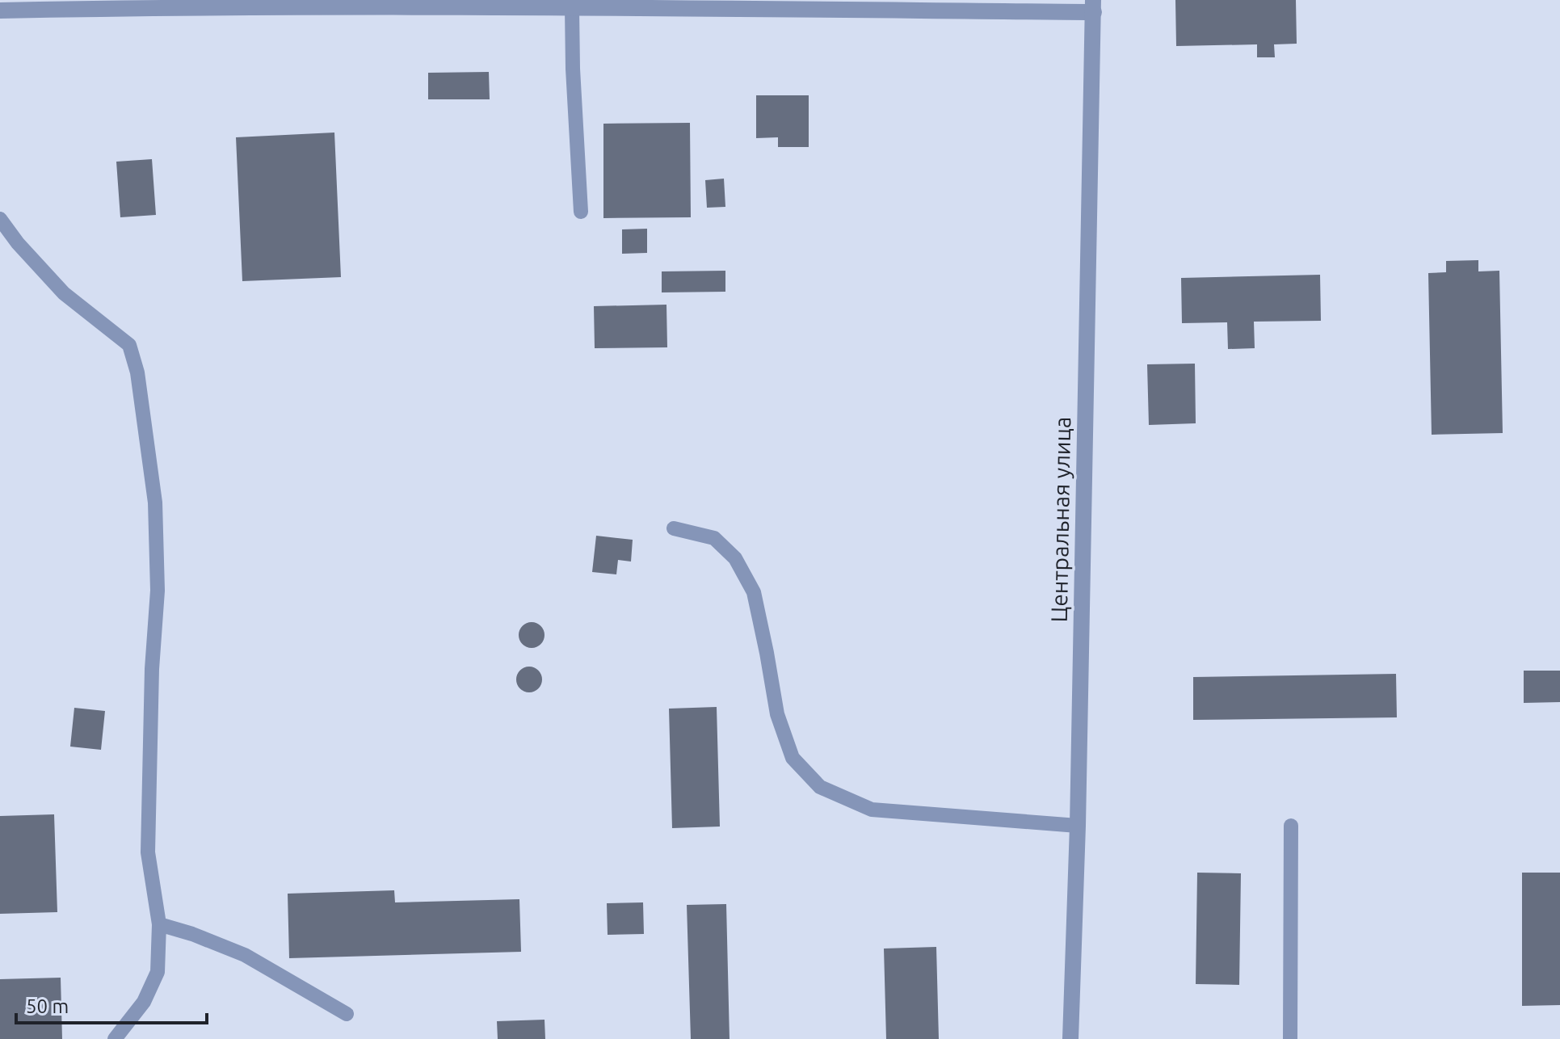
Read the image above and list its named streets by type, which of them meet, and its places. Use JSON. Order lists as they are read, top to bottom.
{
  "streets": {
    "street": ["Центральная улица"]
  },
  "scale_bar": "50 m"
}
